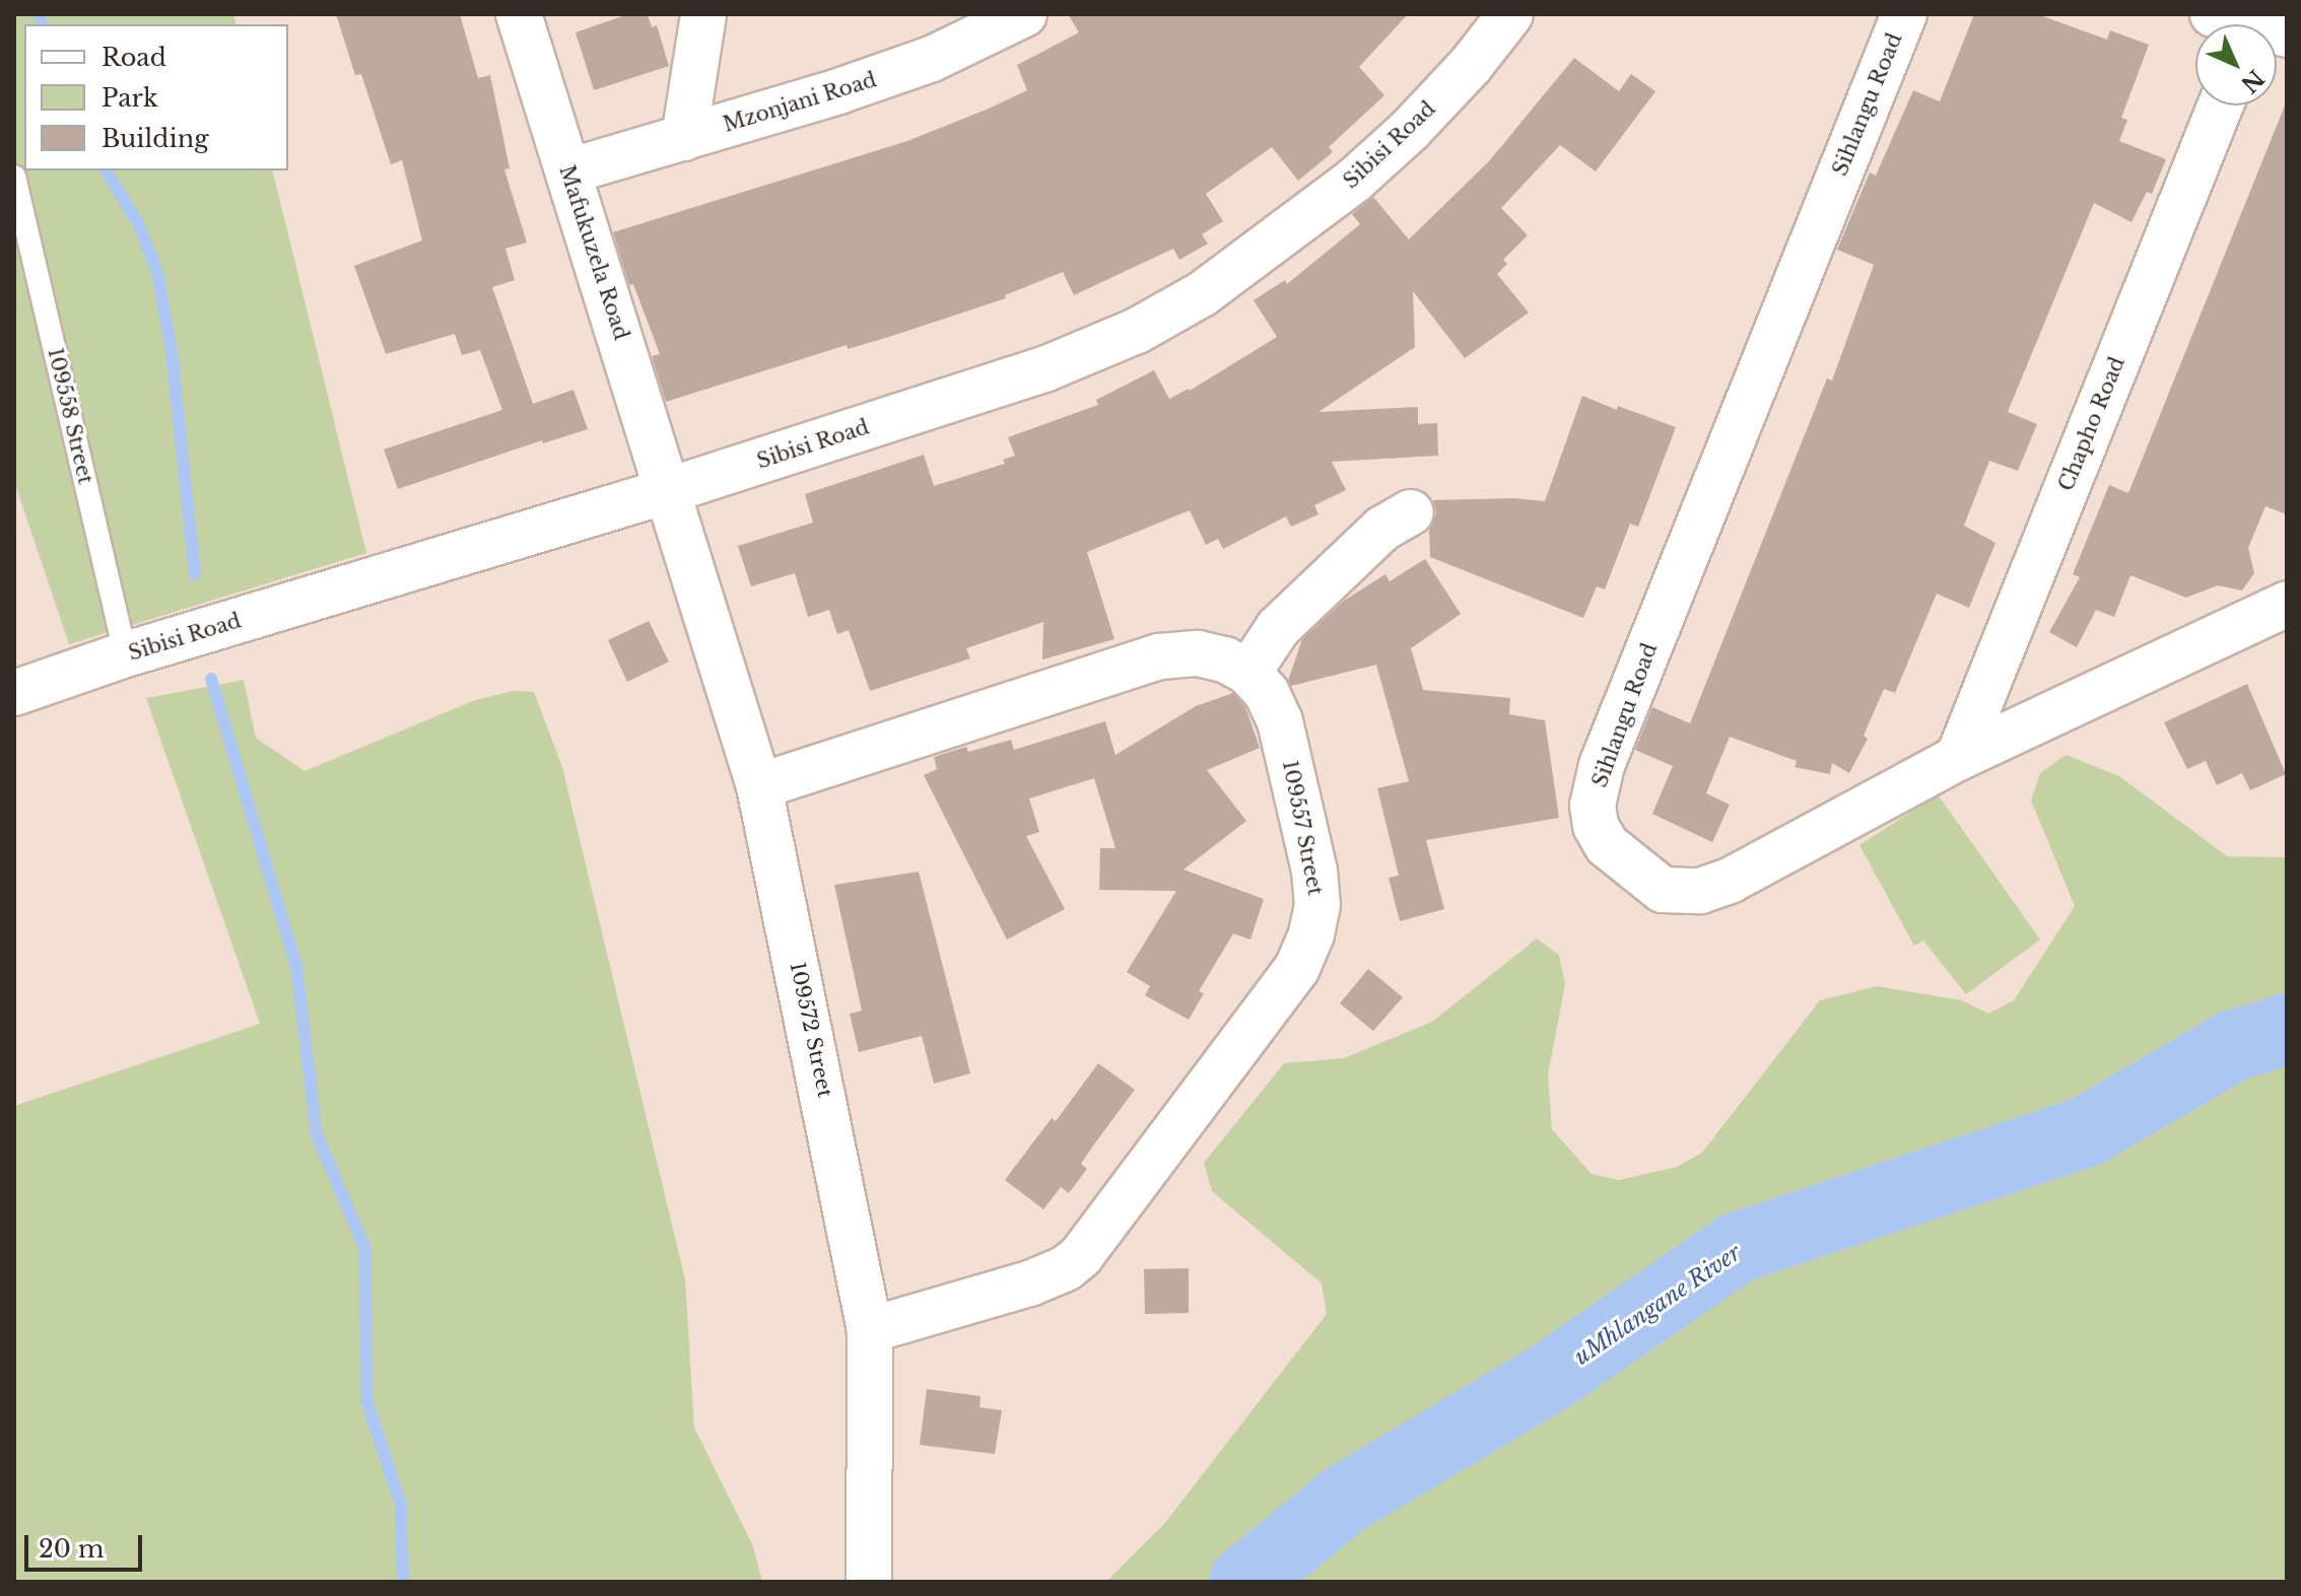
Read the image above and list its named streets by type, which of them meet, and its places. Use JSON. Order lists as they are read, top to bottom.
{
  "streets": {
    "street": [
      "Mzonjani Road",
      "Sihlangu Road",
      "Sibisi Road",
      "Mafukuzela Road",
      "Chapho Road",
      "109557 Street",
      "109572 Street"
    ],
    "lane": ["109558 Street"]
  },
  "crossings": [
    ["Mzonjani Road", "Mafukuzela Road"],
    ["Sihlangu Road", "Chapho Road"],
    ["Sibisi Road", "Mafukuzela Road"],
    ["Sibisi Road", "109558 Street"],
    ["Sibisi Road", "109572 Street"],
    ["Mafukuzela Road", "109572 Street"],
    ["109557 Street", "109572 Street"]
  ],
  "water": ["uMhlangane River"],
  "legend": ["Road", "Park", "Building"],
  "scale_bar": "20 m",
  "north": "bottom right"
}
